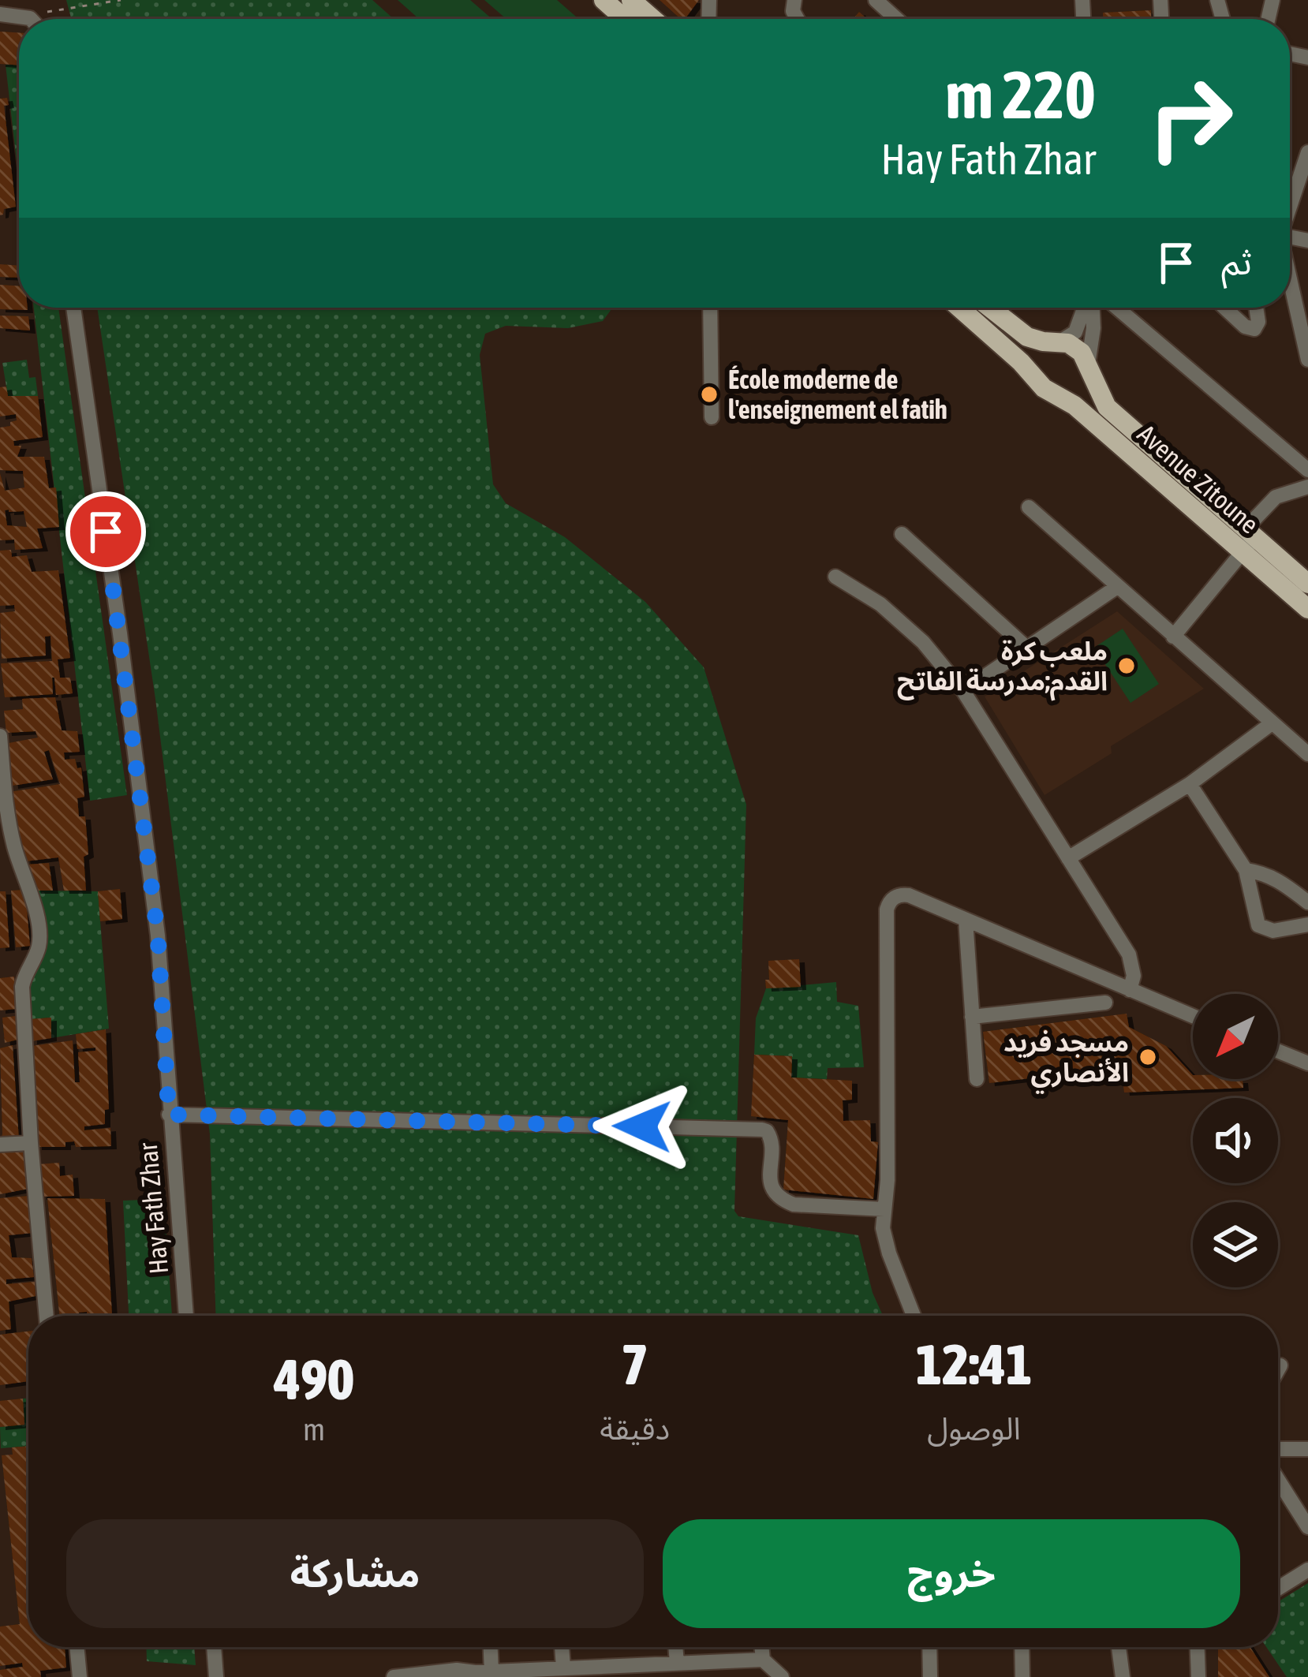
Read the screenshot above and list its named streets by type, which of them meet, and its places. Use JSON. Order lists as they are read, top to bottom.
{
  "streets": {
    "main road": ["Avenue Zitoune"],
    "street": ["Hay Fath Zhar"]
  },
  "places": ["École moderne de l'enseignement el fatih", "ملعب كرة القدم;مدرسة الفاتح", "مسجد فريد الأنصاري"],
  "north": "bottom left",
  "page": {
    "turn": ["220 m", "Hay Fath Zhar"],
    "then": "ثم",
    "eta": [
      "12:41",
      "الوصول",
      "7",
      "دقيقة",
      "490",
      "m"
    ],
    "buttons": ["خروج", "مشاركة"]
  }
}
